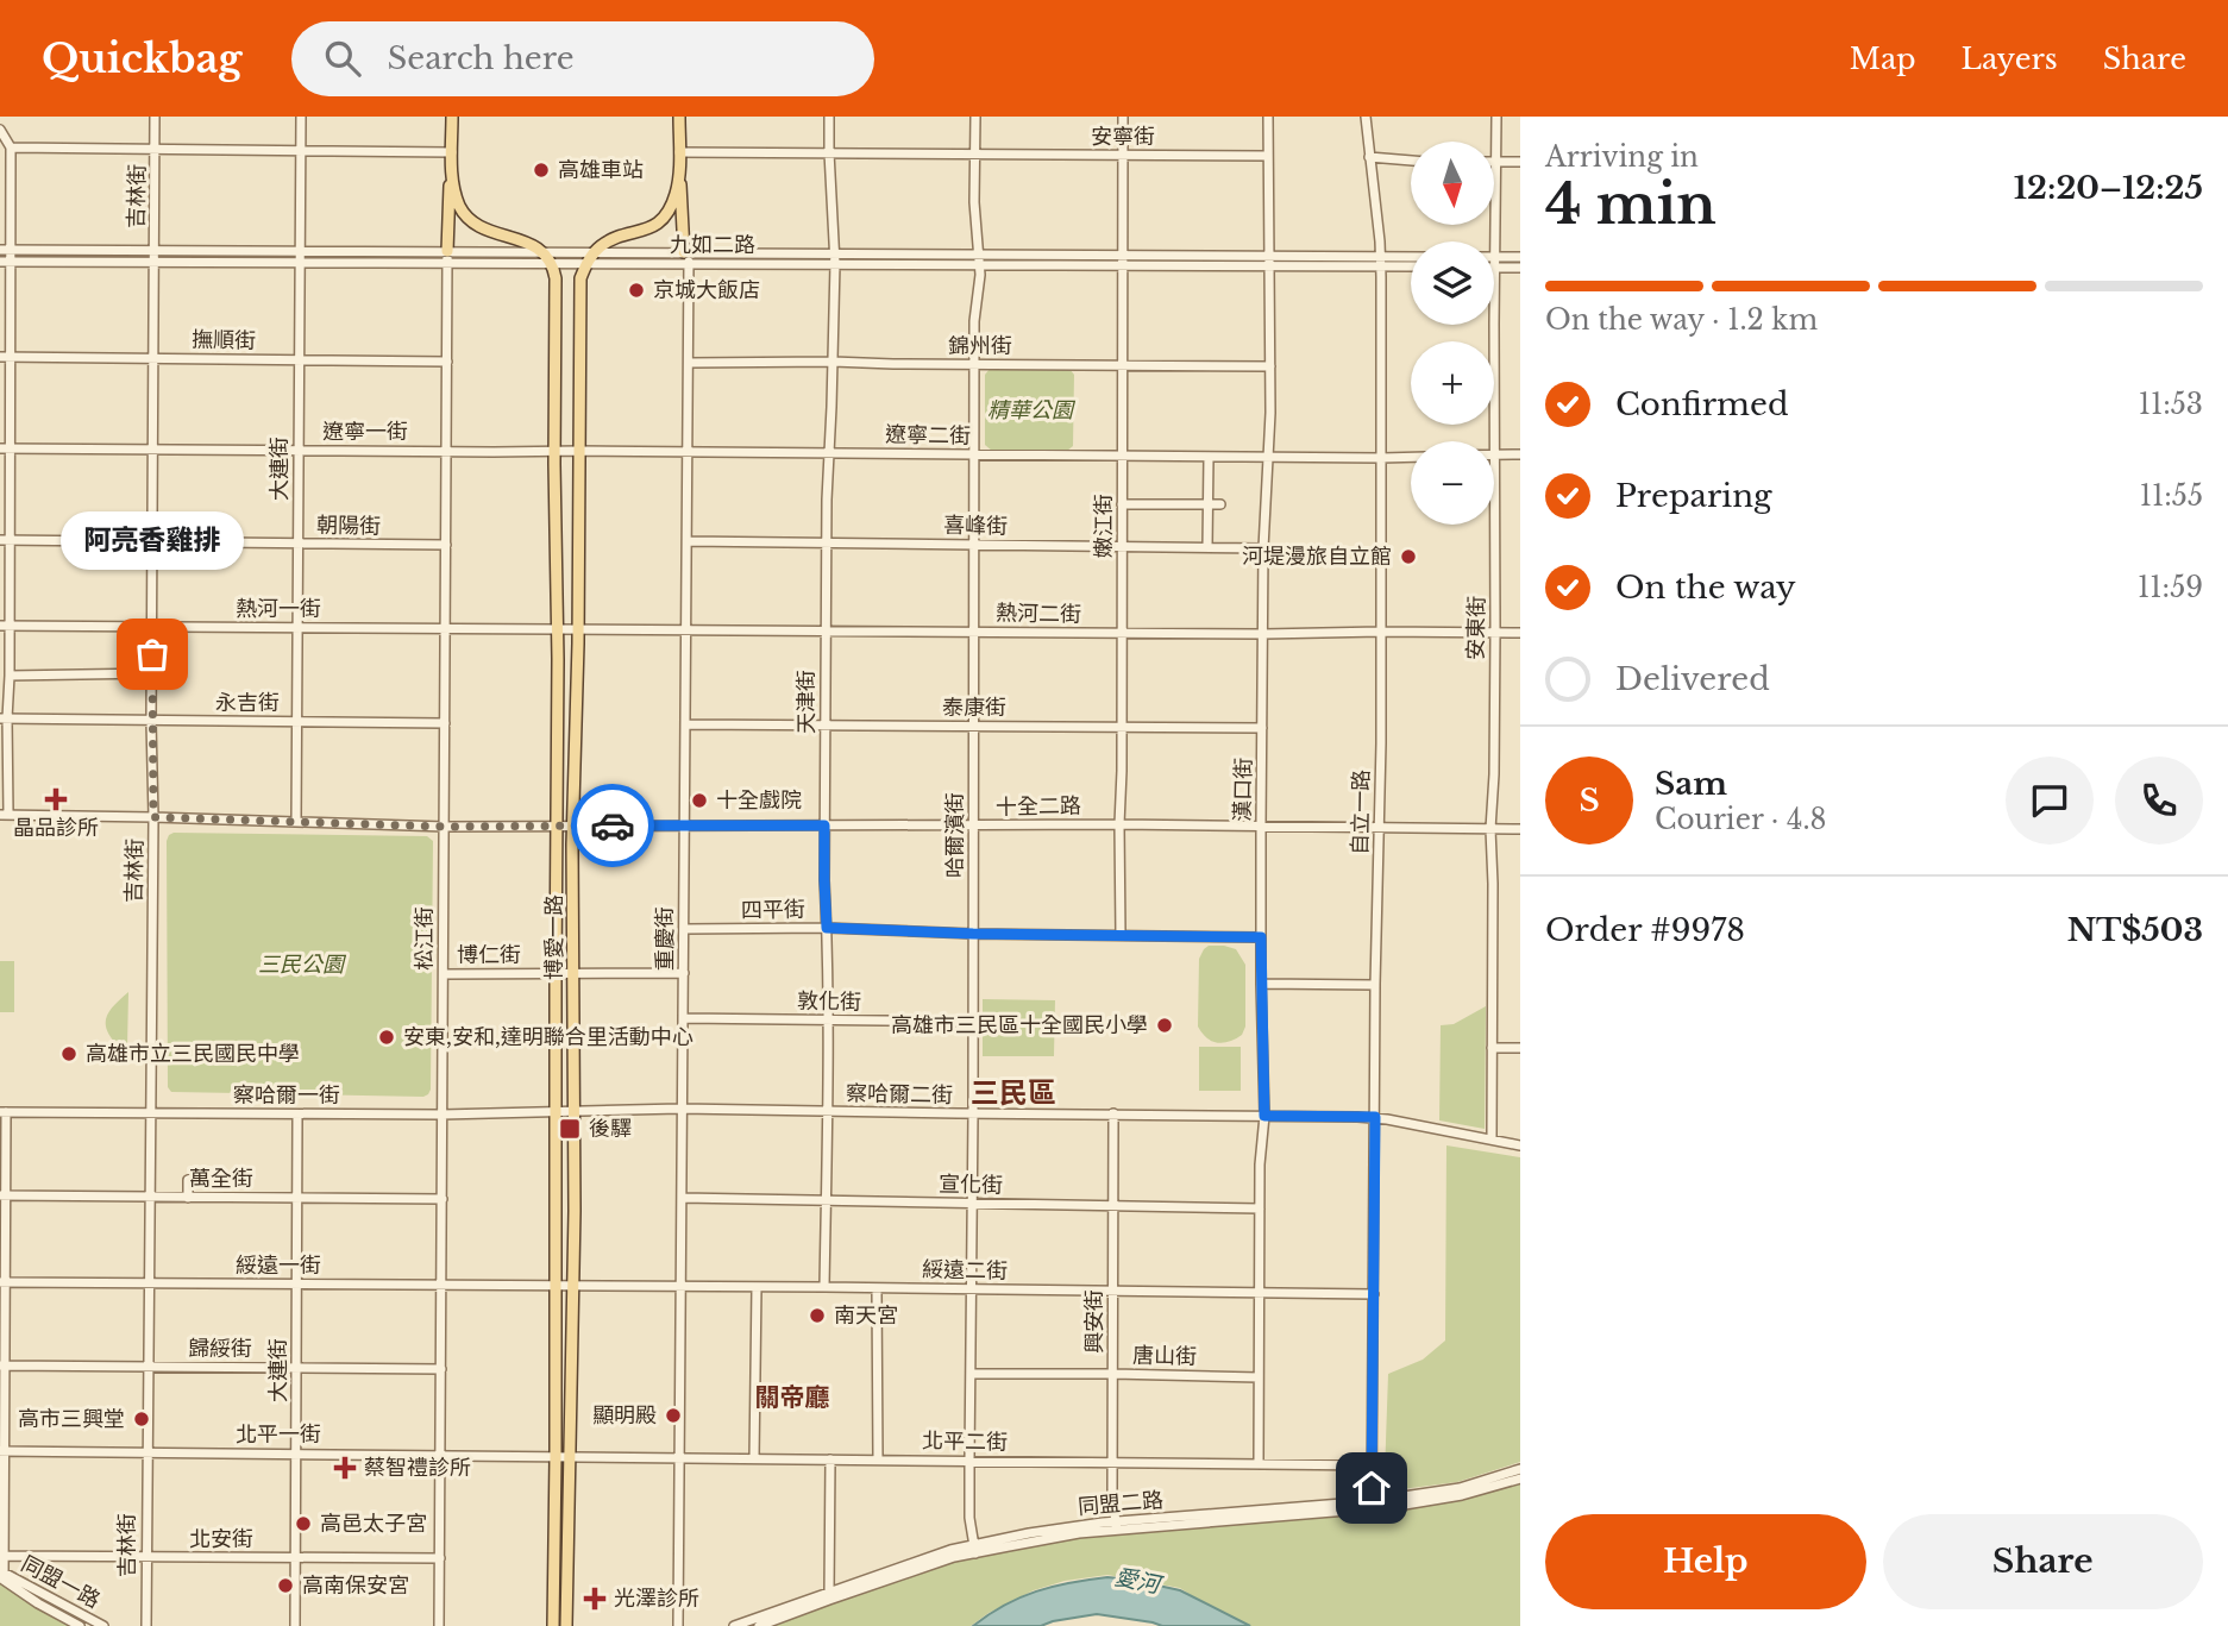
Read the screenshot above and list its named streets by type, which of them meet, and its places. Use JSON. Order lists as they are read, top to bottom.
{
  "streets": {
    "main road": ["博愛一路"],
    "street": [
      "安寧街",
      "吉林街",
      "九如二路",
      "撫順街",
      "錦州街",
      "遼寧一街",
      "遼寧二街",
      "大連街",
      "朝陽街",
      "喜峰街",
      "嫩江街",
      "熱河一街",
      "熱河二街",
      "安東街",
      "天津街",
      "永吉街",
      "泰康街",
      "漢口街",
      "十全二路",
      "自立一路",
      "哈爾濱街",
      "四平街",
      "松江街",
      "重慶街",
      "博仁街",
      "敦化街",
      "察哈爾二街",
      "察哈爾一街",
      "萬全街",
      "宣化街",
      "綏遠一街",
      "綏遠二街",
      "興安街",
      "歸綏街",
      "唐山街",
      "北平一街",
      "北平二街",
      "同盟二路",
      "北安街",
      "同盟一路"
    ]
  },
  "crossings": [
    ["安寧街", "嫩江街"],
    ["安寧街", "天津街"],
    ["安寧街", "漢口街"],
    ["安寧街", "哈爾濱街"],
    ["吉林街", "九如二路"],
    ["吉林街", "撫順街"],
    ["吉林街", "遼寧一街"],
    ["吉林街", "朝陽街"],
    ["吉林街", "熱河一街"],
    ["吉林街", "永吉街"],
    ["吉林街", "十全二路"],
    ["吉林街", "察哈爾一街"],
    ["吉林街", "萬全街"],
    ["吉林街", "綏遠一街"],
    ["吉林街", "歸綏街"],
    ["吉林街", "北平一街"],
    ["吉林街", "北安街"],
    ["九如二路", "大連街"],
    ["九如二路", "嫩江街"],
    ["九如二路", "天津街"],
    ["九如二路", "漢口街"],
    ["九如二路", "自立一路"],
    ["九如二路", "哈爾濱街"],
    ["九如二路", "博愛一路"],
    ["九如二路", "松江街"],
    ["九如二路", "重慶街"],
    ["撫順街", "大連街"],
    ["撫順街", "松江街"],
    ["錦州街", "嫩江街"],
    ["錦州街", "天津街"],
    ["錦州街", "漢口街"],
    ["錦州街", "哈爾濱街"],
    ["錦州街", "重慶街"],
    ["遼寧一街", "遼寧二街"],
    ["遼寧一街", "大連街"],
    ["遼寧一街", "博愛一路"],
    ["遼寧一街", "松江街"],
    ["遼寧二街", "嫩江街"],
    ["遼寧二街", "天津街"],
    ["遼寧二街", "漢口街"],
    ["遼寧二街", "自立一路"],
    ["遼寧二街", "哈爾濱街"],
    ["遼寧二街", "博愛一路"],
    ["遼寧二街", "重慶街"],
    ["大連街", "朝陽街"],
    ["大連街", "熱河一街"],
    ["大連街", "永吉街"],
    ["大連街", "十全二路"],
    ["大連街", "察哈爾一街"],
    ["大連街", "萬全街"],
    ["大連街", "綏遠一街"],
    ["大連街", "歸綏街"],
    ["大連街", "北平一街"],
    ["大連街", "北安街"],
    ["朝陽街", "松江街"],
    ["喜峰街", "嫩江街"],
    ["喜峰街", "天津街"],
    ["喜峰街", "漢口街"],
    ["喜峰街", "哈爾濱街"],
    ["喜峰街", "重慶街"],
    ["嫩江街", "熱河二街"],
    ["嫩江街", "泰康街"],
    ["嫩江街", "十全二路"],
    ["嫩江街", "四平街"],
    ["熱河一街", "熱河二街"],
    ["熱河一街", "博愛一路"],
    ["熱河一街", "松江街"],
    ["熱河二街", "安東街"],
    ["熱河二街", "天津街"],
    ["熱河二街", "漢口街"],
    ["熱河二街", "自立一路"],
    ["熱河二街", "哈爾濱街"],
    ["熱河二街", "博愛一路"],
    ["熱河二街", "重慶街"],
    ["安東街", "十全二路"],
    ["安東街", "察哈爾二街"],
    ["天津街", "泰康街"],
    ["天津街", "十全二路"],
    ["天津街", "四平街"],
    ["天津街", "敦化街"],
    ["天津街", "察哈爾二街"],
    ["天津街", "宣化街"],
    ["天津街", "綏遠二街"],
    ["永吉街", "松江街"],
    ["泰康街", "漢口街"],
    ["泰康街", "哈爾濱街"],
    ["泰康街", "重慶街"],
    ["漢口街", "十全二路"],
    ["漢口街", "四平街"],
    ["漢口街", "察哈爾二街"],
    ["漢口街", "宣化街"],
    ["漢口街", "綏遠二街"],
    ["漢口街", "唐山街"],
    ["漢口街", "北平二街"],
    ["十全二路", "自立一路"],
    ["十全二路", "哈爾濱街"],
    ["十全二路", "博愛一路"],
    ["十全二路", "松江街"],
    ["十全二路", "重慶街"],
    ["自立一路", "察哈爾二街"],
    ["自立一路", "綏遠二街"],
    ["自立一路", "北平二街"],
    ["自立一路", "同盟二路"],
    ["哈爾濱街", "四平街"],
    ["哈爾濱街", "敦化街"],
    ["哈爾濱街", "察哈爾二街"],
    ["哈爾濱街", "宣化街"],
    ["哈爾濱街", "綏遠二街"],
    ["哈爾濱街", "唐山街"],
    ["哈爾濱街", "北平二街"],
    ["哈爾濱街", "同盟二路"],
    ["四平街", "重慶街"],
    ["博愛一路", "博仁街"],
    ["博愛一路", "察哈爾二街"],
    ["博愛一路", "察哈爾一街"],
    ["博愛一路", "綏遠一街"],
    ["博愛一路", "綏遠二街"],
    ["博愛一路", "北平一街"],
    ["博愛一路", "北平二街"],
    ["松江街", "博仁街"],
    ["松江街", "察哈爾一街"],
    ["松江街", "萬全街"],
    ["松江街", "綏遠一街"],
    ["松江街", "歸綏街"],
    ["松江街", "北平一街"],
    ["松江街", "北安街"],
    ["重慶街", "博仁街"],
    ["重慶街", "敦化街"],
    ["重慶街", "察哈爾二街"],
    ["重慶街", "宣化街"],
    ["重慶街", "綏遠二街"],
    ["重慶街", "北平二街"],
    ["察哈爾二街", "察哈爾一街"],
    ["察哈爾二街", "興安街"],
    ["宣化街", "興安街"],
    ["綏遠一街", "綏遠二街"],
    ["綏遠二街", "興安街"],
    ["興安街", "唐山街"],
    ["興安街", "北平二街"],
    ["興安街", "同盟二路"],
    ["北平一街", "北平二街"]
  ],
  "districts": ["三民區", "關帝廳"],
  "water": ["愛河"],
  "parks": ["精華公園", "三民公園"],
  "places": {
    "other": [
      "高雄車站",
      "京城大飯店",
      "河堤漫旅自立館",
      "阿亮香雞排",
      "十全戲院",
      "高雄市三民區十全國民小學",
      "安東,安和,達明聯合里活動中心",
      "高雄市立三民國民中學",
      "南天宮",
      "顯明殿",
      "高市三興堂",
      "高邑太子宮",
      "高南保安宮"
    ],
    "health": ["晶品診所", "蔡智禮診所", "光澤診所"],
    "transit": ["後驛"]
  },
  "north": "bottom",
  "page": {
    "header": "Quickbag",
    "search": "Search here",
    "nav": ["Map", "Layers", "Share"],
    "heading": ["4 min", "Arriving in", "12:20–12:25"],
    "panel": [
      "Sam",
      "Courier · 4.8",
      "Order #9978",
      "NT$503"
    ],
    "map_buttons": ["+", "−"],
    "bar": "On the way · 1.2 km",
    "list": [
      ["Confirmed", "11:53"],
      ["Preparing", "11:55"],
      ["On the way", "11:59"],
      "Delivered"
    ],
    "bubble": "阿亮香雞排",
    "round": "S",
    "buttons": ["Help", "Share"]
  }
}
